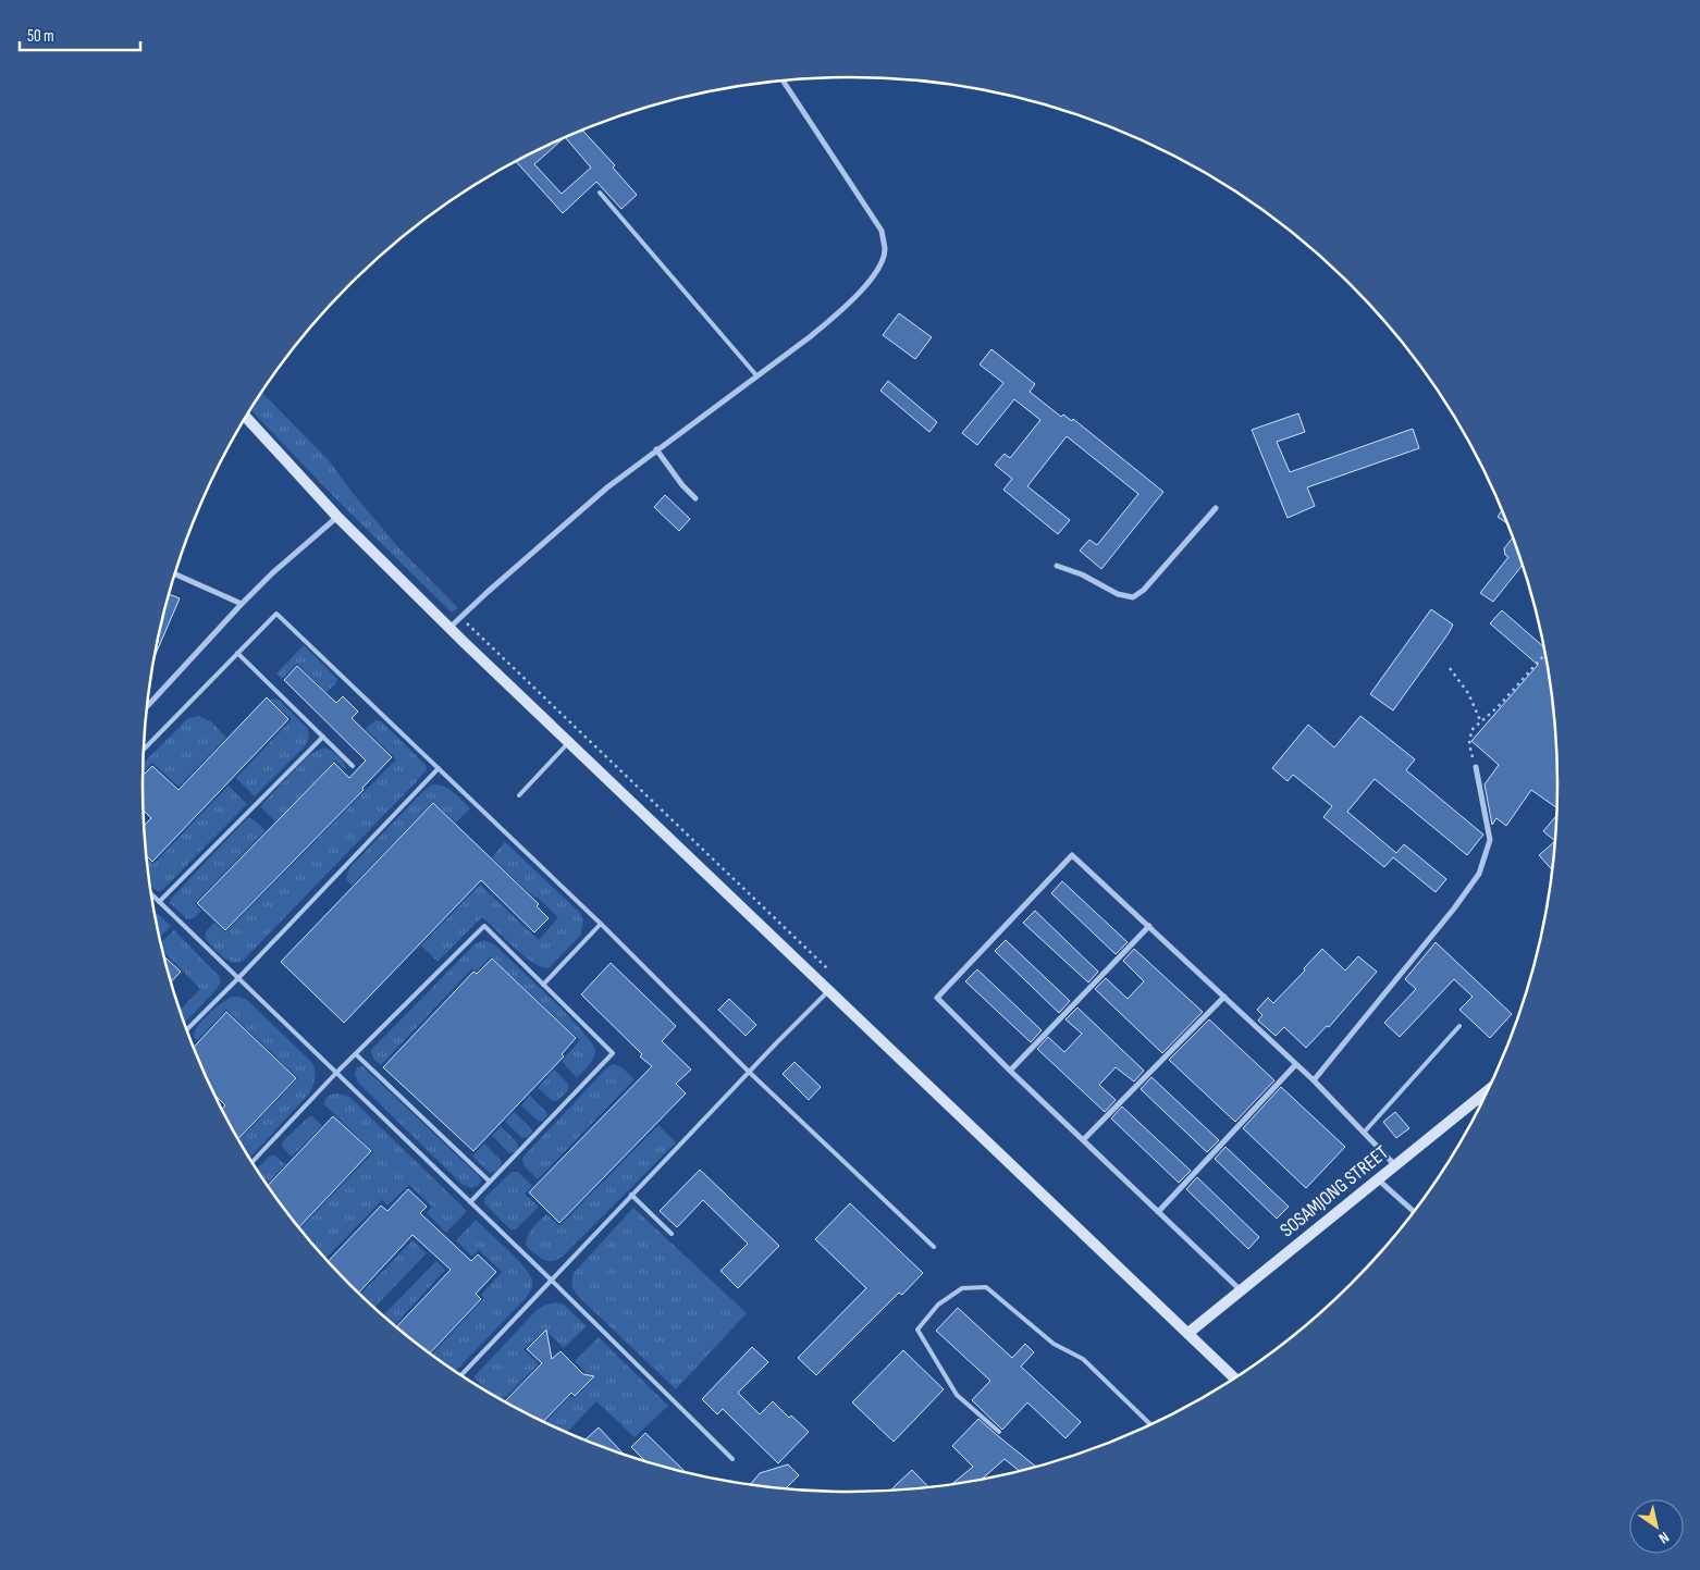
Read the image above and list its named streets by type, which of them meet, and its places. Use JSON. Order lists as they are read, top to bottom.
{
  "streets": {
    "main road": ["SOSAMJONG STREET"]
  },
  "scale_bar": "50 m",
  "north": "bottom right"
}
